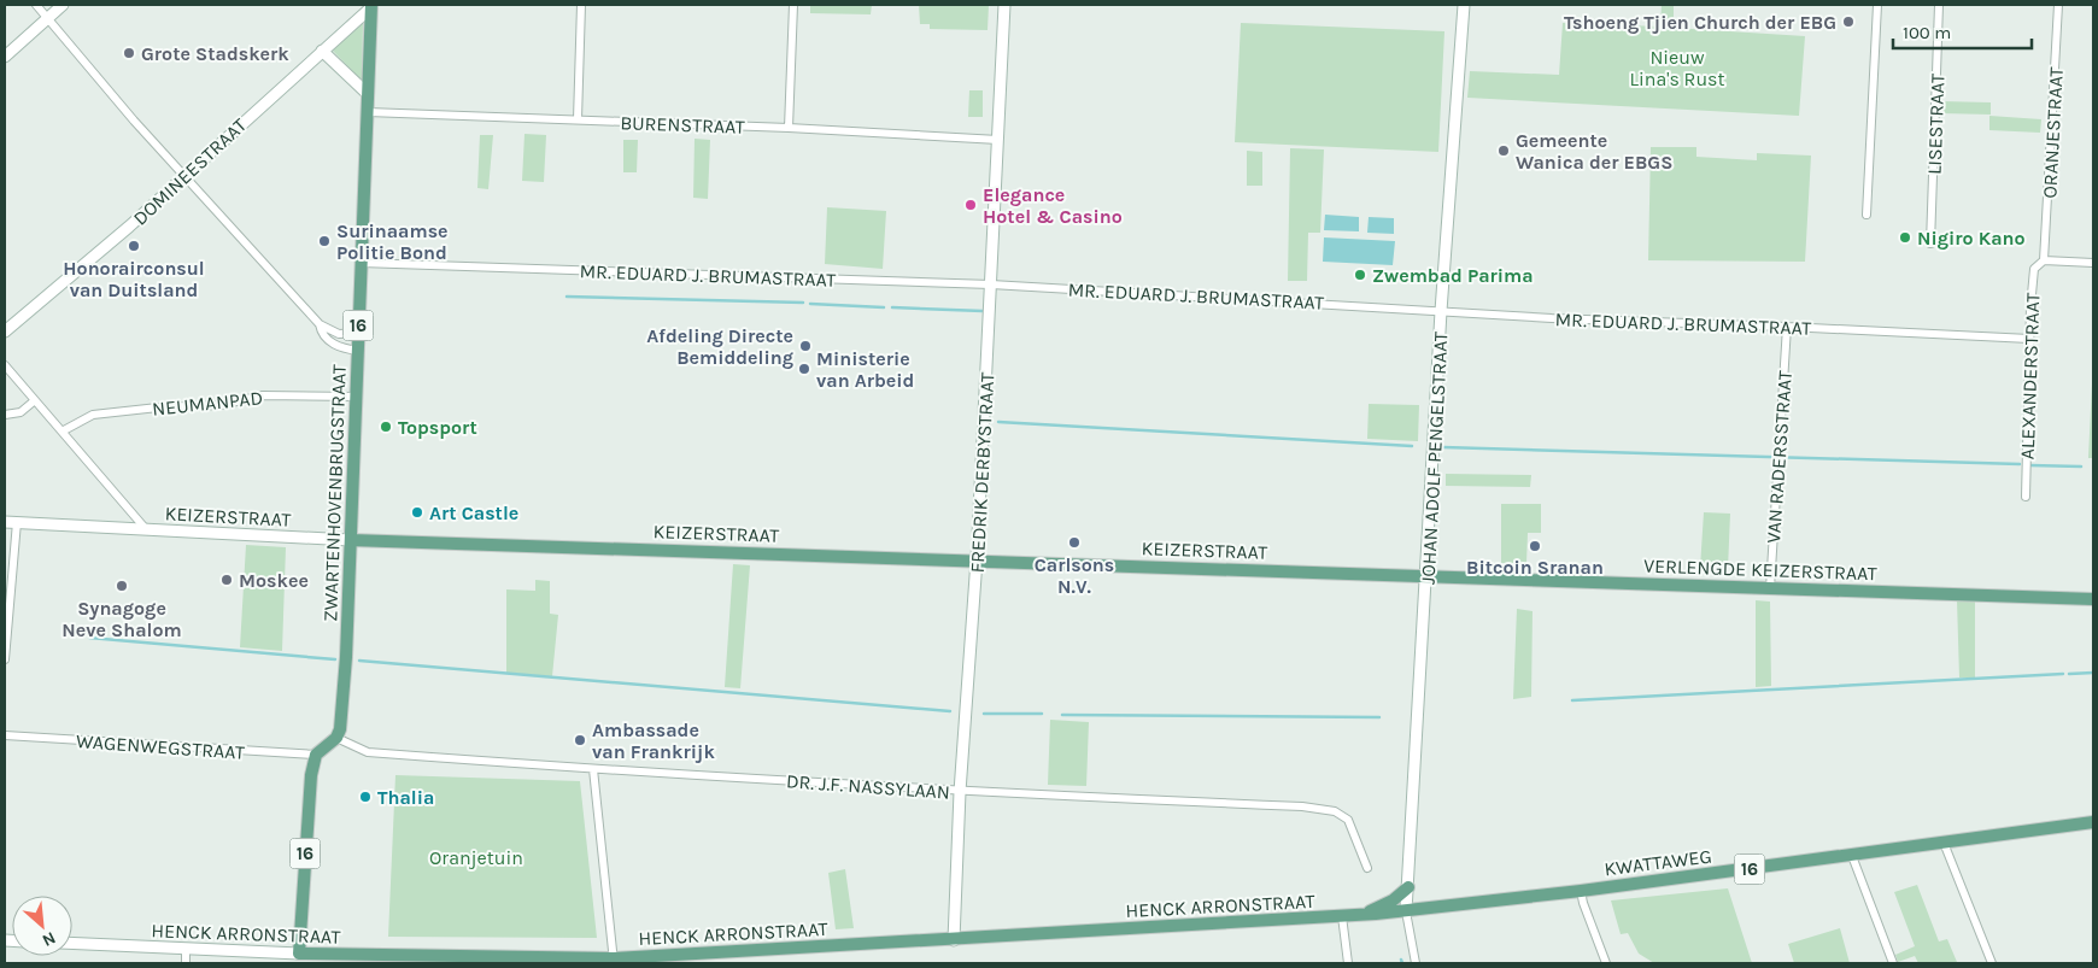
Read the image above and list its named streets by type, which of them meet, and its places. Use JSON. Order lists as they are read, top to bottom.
{
  "streets": {
    "main road": [
      "DOMINEESTRAAT",
      "16",
      "JOHAN ADOLF PENGELSTRAAT",
      "FREDRIK DERBYSTRAAT",
      "ZWARTENHOVENBRUGSTRAAT",
      "KEIZERSTRAAT",
      "VERLENGDE KEIZERSTRAAT",
      "KWATTAWEG",
      "HENCK ARRONSTRAAT"
    ],
    "street": [
      "BURENSTRAAT",
      "LISESTRAAT",
      "ORANJESTRAAT",
      "MR. EDUARD J. BRUMASTRAAT",
      "ALEXANDERSTRAAT",
      "NEUMANPAD",
      "VAN RADERSSTRAAT",
      "WAGENWEGSTRAAT",
      "DR. J.F. NASSYLAAN"
    ]
  },
  "crossings": [
    ["BURENSTRAAT", "FREDRIK DERBYSTRAAT"],
    ["BURENSTRAAT", "ZWARTENHOVENBRUGSTRAAT"],
    ["ORANJESTRAAT", "ALEXANDERSTRAAT"],
    ["DOMINEESTRAAT", "ZWARTENHOVENBRUGSTRAAT"],
    ["MR. EDUARD J. BRUMASTRAAT", "ALEXANDERSTRAAT"],
    ["MR. EDUARD J. BRUMASTRAAT", "VAN RADERSSTRAAT"],
    ["MR. EDUARD J. BRUMASTRAAT", "JOHAN ADOLF PENGELSTRAAT"],
    ["MR. EDUARD J. BRUMASTRAAT", "FREDRIK DERBYSTRAAT"],
    ["MR. EDUARD J. BRUMASTRAAT", "ZWARTENHOVENBRUGSTRAAT"],
    ["16", "WAGENWEGSTRAAT"],
    ["16", "HENCK ARRONSTRAAT"],
    ["NEUMANPAD", "ZWARTENHOVENBRUGSTRAAT"],
    ["VAN RADERSSTRAAT", "VERLENGDE KEIZERSTRAAT"],
    ["JOHAN ADOLF PENGELSTRAAT", "KEIZERSTRAAT"],
    ["JOHAN ADOLF PENGELSTRAAT", "VERLENGDE KEIZERSTRAAT"],
    ["JOHAN ADOLF PENGELSTRAAT", "KWATTAWEG"],
    ["JOHAN ADOLF PENGELSTRAAT", "HENCK ARRONSTRAAT"],
    ["FREDRIK DERBYSTRAAT", "KEIZERSTRAAT"],
    ["FREDRIK DERBYSTRAAT", "DR. J.F. NASSYLAAN"],
    ["FREDRIK DERBYSTRAAT", "HENCK ARRONSTRAAT"],
    ["ZWARTENHOVENBRUGSTRAAT", "KEIZERSTRAAT"],
    ["ZWARTENHOVENBRUGSTRAAT", "DR. J.F. NASSYLAAN"],
    ["KEIZERSTRAAT", "VERLENGDE KEIZERSTRAAT"],
    ["KWATTAWEG", "HENCK ARRONSTRAAT"]
  ],
  "parks": ["Nieuw Lina's Rust", "Oranjetuin"],
  "places": [
    "Tshoeng Tjien Church der EBG",
    "Grote Stadskerk",
    "Gemeente Wanica der EBGS",
    "Elegance Hotel & Casino",
    "Nigiro Kano",
    "Surinaamse Politie Bond",
    "Honorairconsul van Duitsland",
    "Zwembad Parima",
    "Afdeling Directe Bemiddeling",
    "Ministerie van Arbeid",
    "Topsport",
    "Art Castle",
    "Carlsons N.V.",
    "Bitcoin Sranan",
    "Moskee",
    "Synagoge Neve Shalom",
    "Ambassade van Frankrijk",
    "Thalia"
  ],
  "scale_bar": "100 m",
  "north": "bottom right"
}
